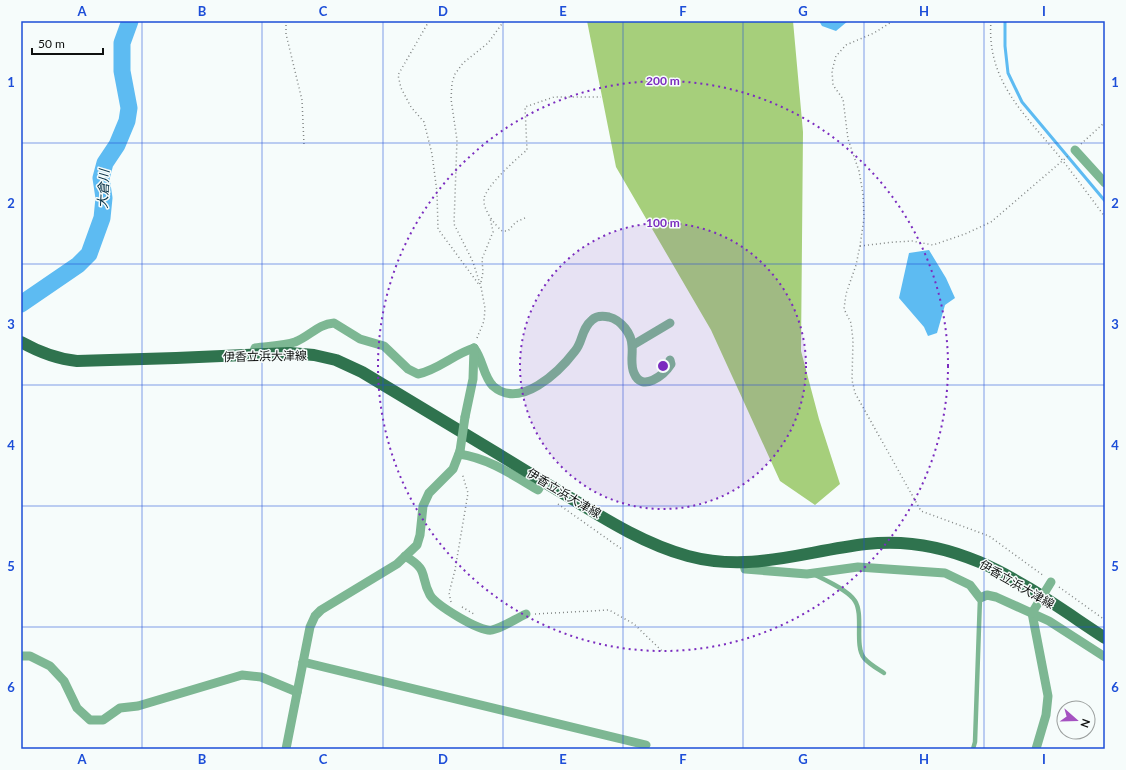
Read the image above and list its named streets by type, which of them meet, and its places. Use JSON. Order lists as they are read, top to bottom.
{
  "streets": {
    "main road": ["伊香立浜大津線"]
  },
  "water": ["大倉川"],
  "scale_bar": "50 m",
  "north": "right",
  "grid": {
    "columns": [
      "A",
      "B",
      "C",
      "D",
      "E",
      "F",
      "G",
      "H",
      "I"
    ],
    "rows": [
      "1",
      "2",
      "3",
      "4",
      "5",
      "6"
    ]
  },
  "rings": ["200 m", "100 m"]
}
